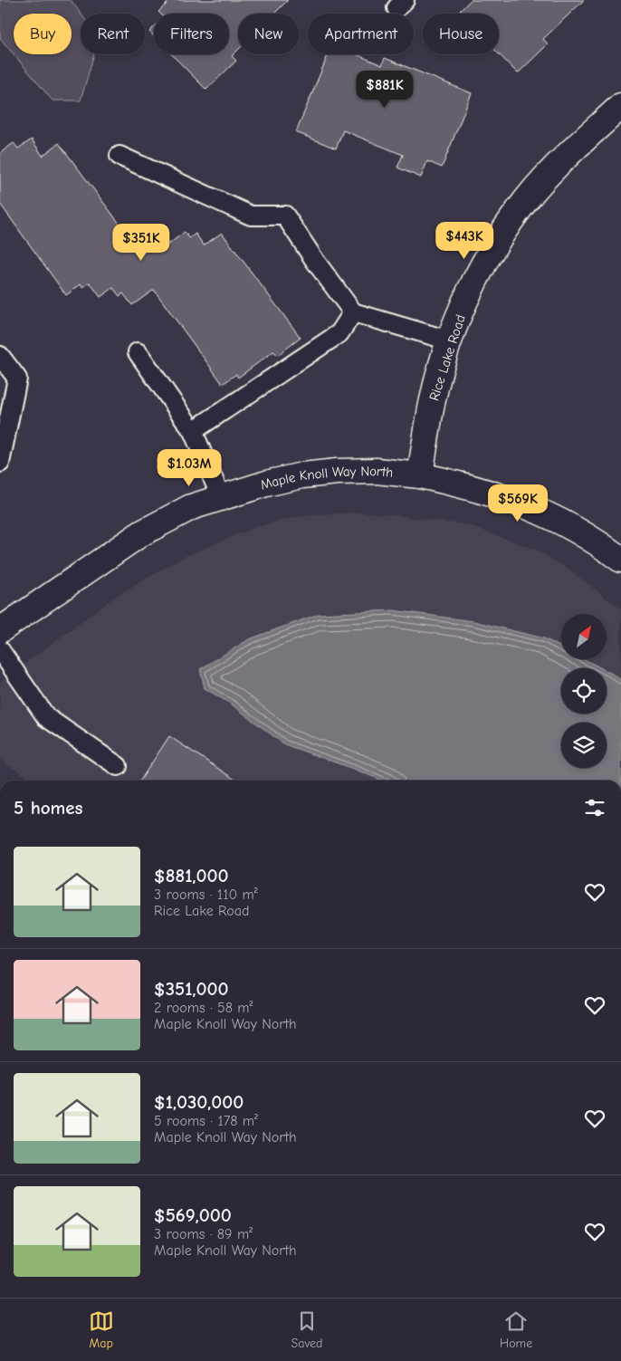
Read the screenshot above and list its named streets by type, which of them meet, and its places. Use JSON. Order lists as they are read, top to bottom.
{
  "streets": {
    "street": ["Rice Lake Road", "Maple Knoll Way North"]
  },
  "crossings": [
    ["Rice Lake Road", "Maple Knoll Way North"]
  ],
  "north": "top right",
  "page": {
    "chip": [
      "Buy",
      "Rent",
      "Filters",
      "New",
      "Apartment",
      "House"
    ],
    "price": [
      "$881K",
      "$443K",
      "$351K",
      "$1.03M",
      "$569K"
    ],
    "heading": "5 homes",
    "list": [
      {
        "name": "$881,000",
        "note": "3 rooms · 110 m² · Rice Lake Road"
      },
      {
        "name": "$351,000",
        "note": "2 rooms · 58 m² · Maple Knoll Way North"
      },
      {
        "name": "$1,030,000",
        "note": "5 rooms · 178 m² · Maple Knoll Way North"
      },
      {
        "name": "$569,000",
        "note": "3 rooms · 89 m² · Maple Knoll Way North"
      }
    ],
    "tabs": ["Map", "Saved", "Home"]
  }
}
